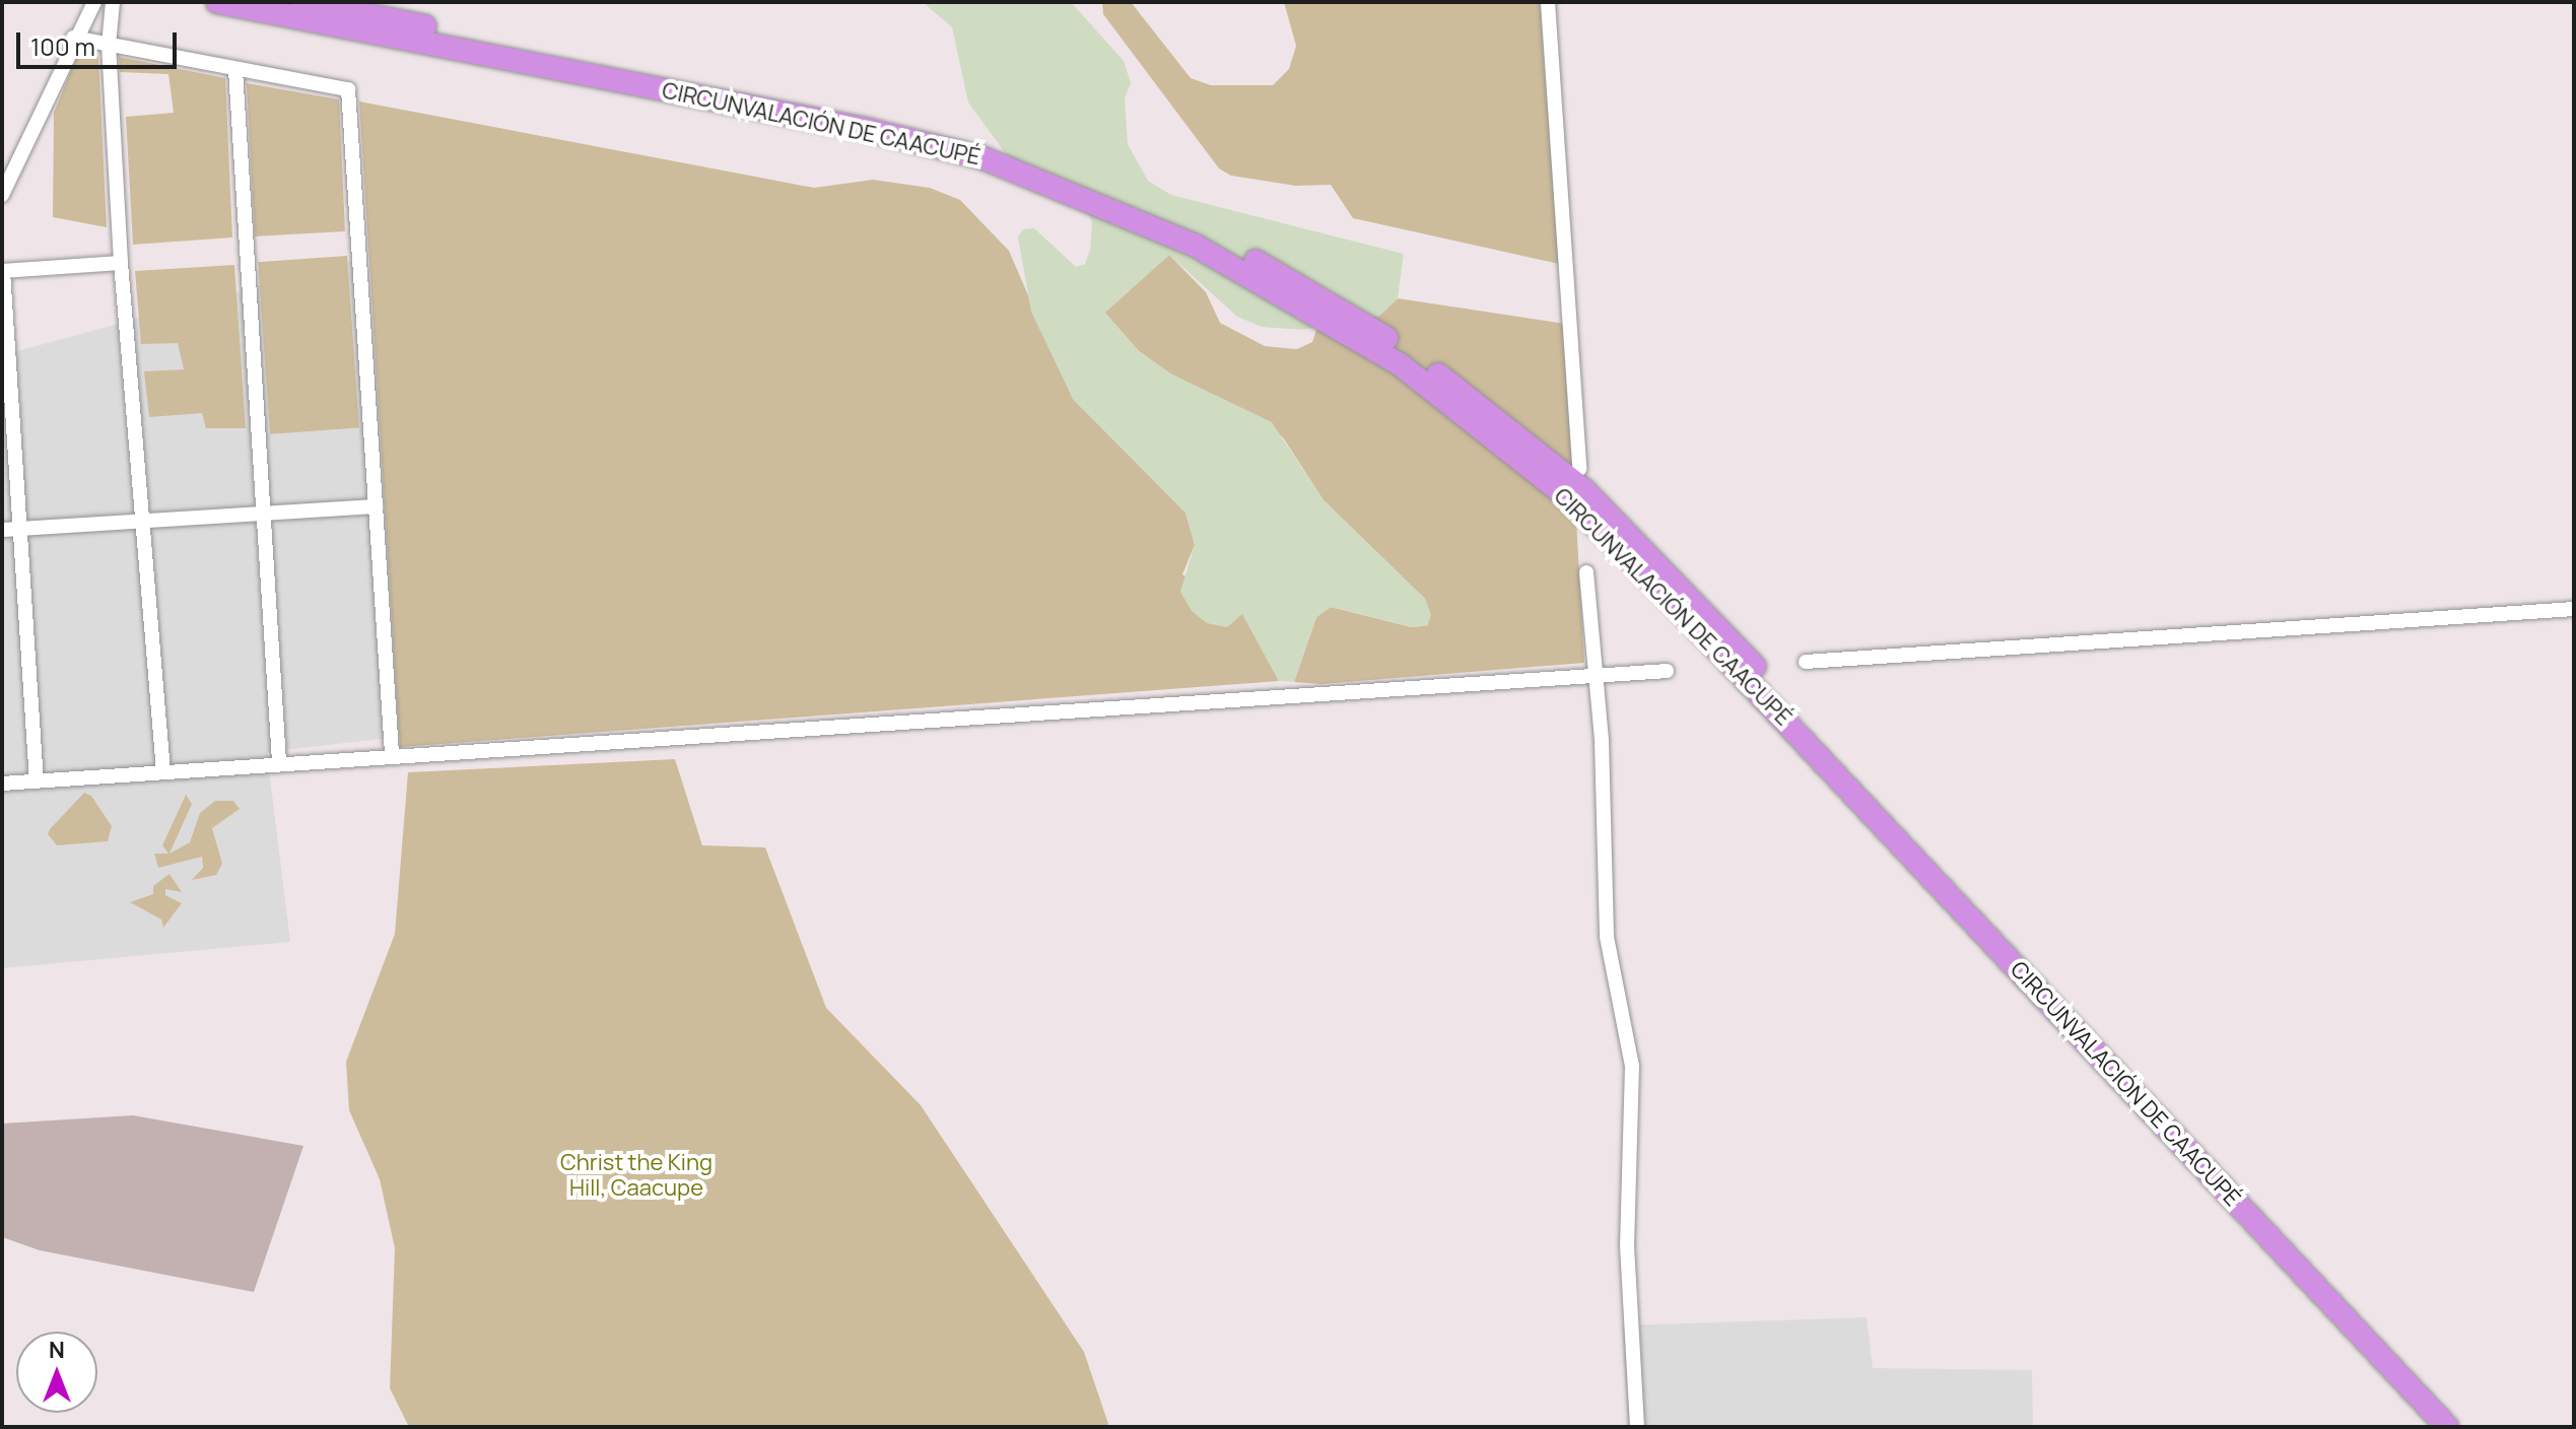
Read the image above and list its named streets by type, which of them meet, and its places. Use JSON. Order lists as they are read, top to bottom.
{
  "streets": {
    "highway": ["CIRCUNVALACIÓN DE CAACUPÉ"]
  },
  "parks": ["Christ the King Hill, Caacupe"],
  "scale_bar": "100 m",
  "north": "top"
}
